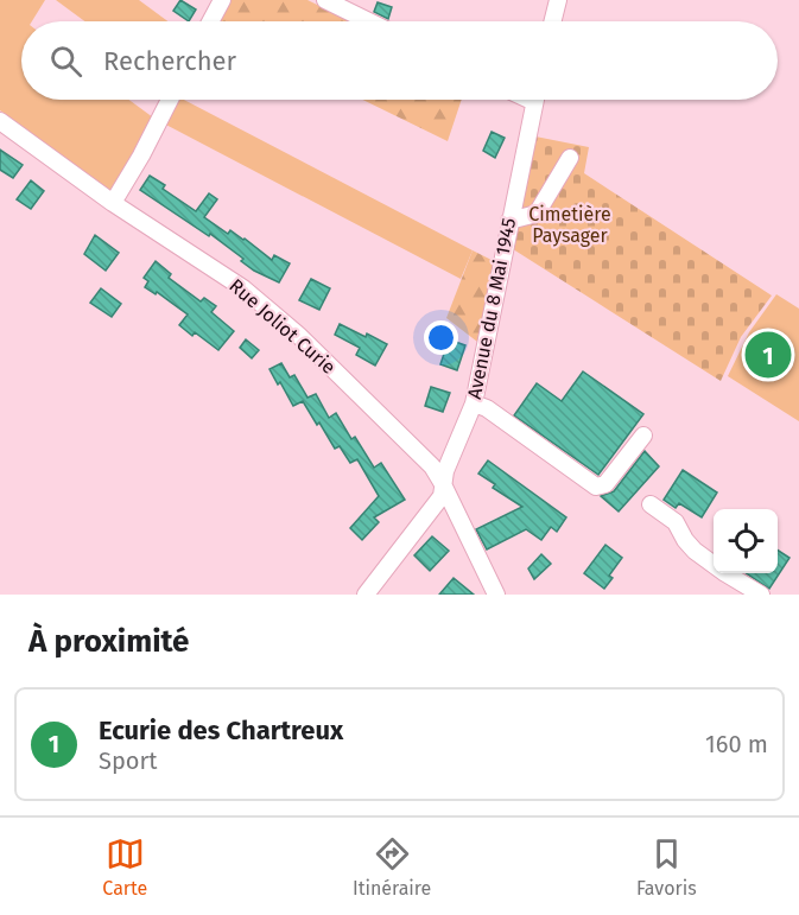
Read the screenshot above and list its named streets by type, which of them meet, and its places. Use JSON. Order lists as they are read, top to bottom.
{
  "streets": {
    "street": ["Avenue du 8 Mai 1945", "Rue Joliot Curie"]
  },
  "crossings": [
    ["Avenue du 8 Mai 1945", "Rue Joliot Curie"]
  ],
  "parks": ["Cimetière Paysager"],
  "page": {
    "search": "Rechercher",
    "pins": "1",
    "heading": "À proximité",
    "list": [
      {
        "mark": "1",
        "name": "Ecurie des Chartreux",
        "note": "Sport",
        "value": "160 m"
      }
    ],
    "nav": ["Carte", "Itinéraire", "Favoris"]
  }
}
